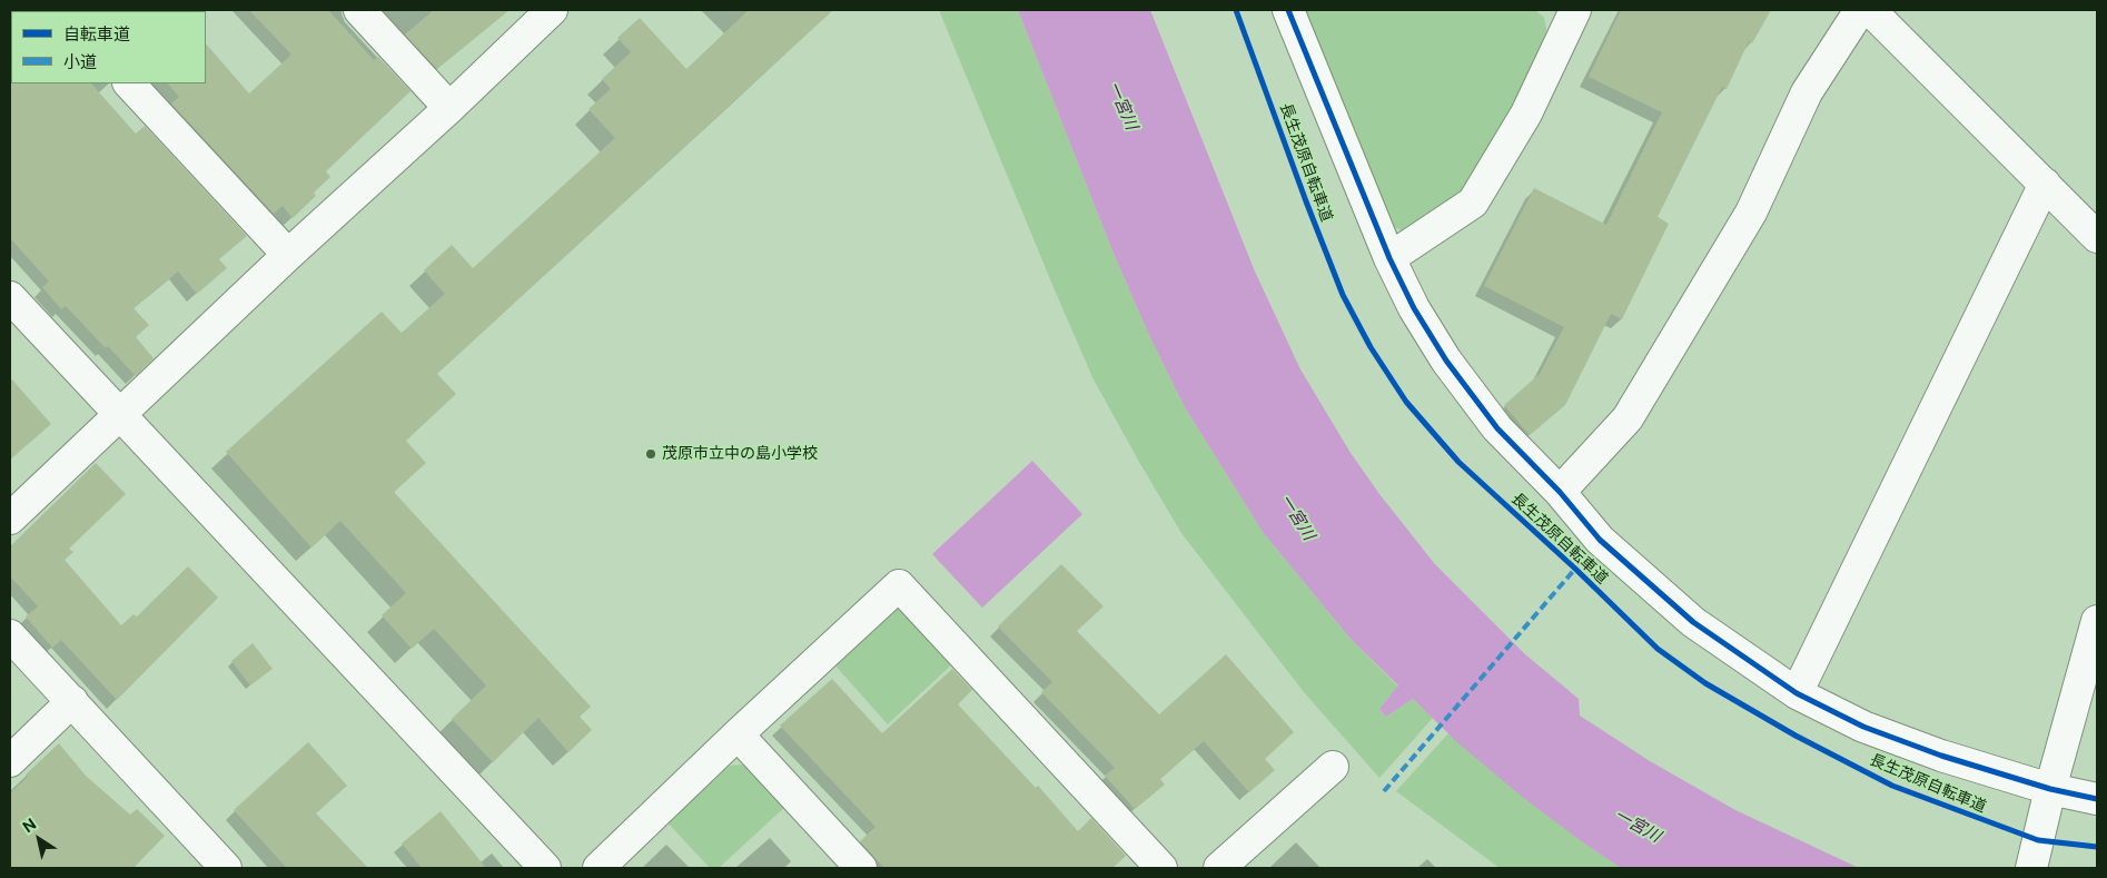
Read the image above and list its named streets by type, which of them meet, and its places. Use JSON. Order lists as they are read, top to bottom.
{
  "streets": {
    "cycle path": ["長生茂原自転車道"]
  },
  "water": ["一宮川"],
  "places": ["茂原市立中の島小学校"],
  "legend": ["自転車道", "小道"],
  "north": "top left"
}
